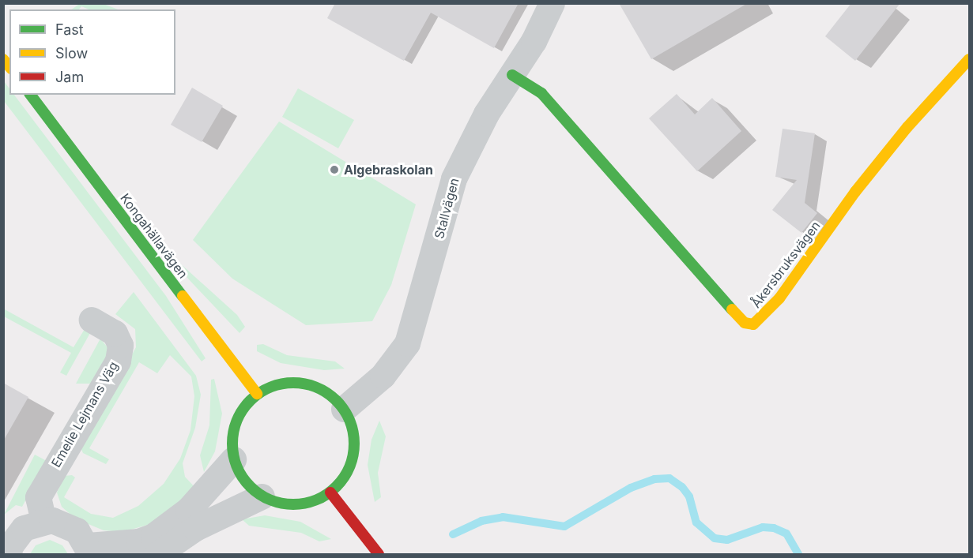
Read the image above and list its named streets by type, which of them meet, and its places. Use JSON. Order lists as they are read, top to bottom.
{
  "streets": {
    "street": [
      "Stallvägen",
      "Kongahällavägen",
      "Åkersbruksvägen",
      "Emelie Lejmans Väg"
    ]
  },
  "crossings": [
    ["Stallvägen", "Kongahällavägen"],
    ["Stallvägen", "Åkersbruksvägen"]
  ],
  "places": ["Algebraskolan"],
  "legend": ["Fast", "Slow", "Jam"]
}
